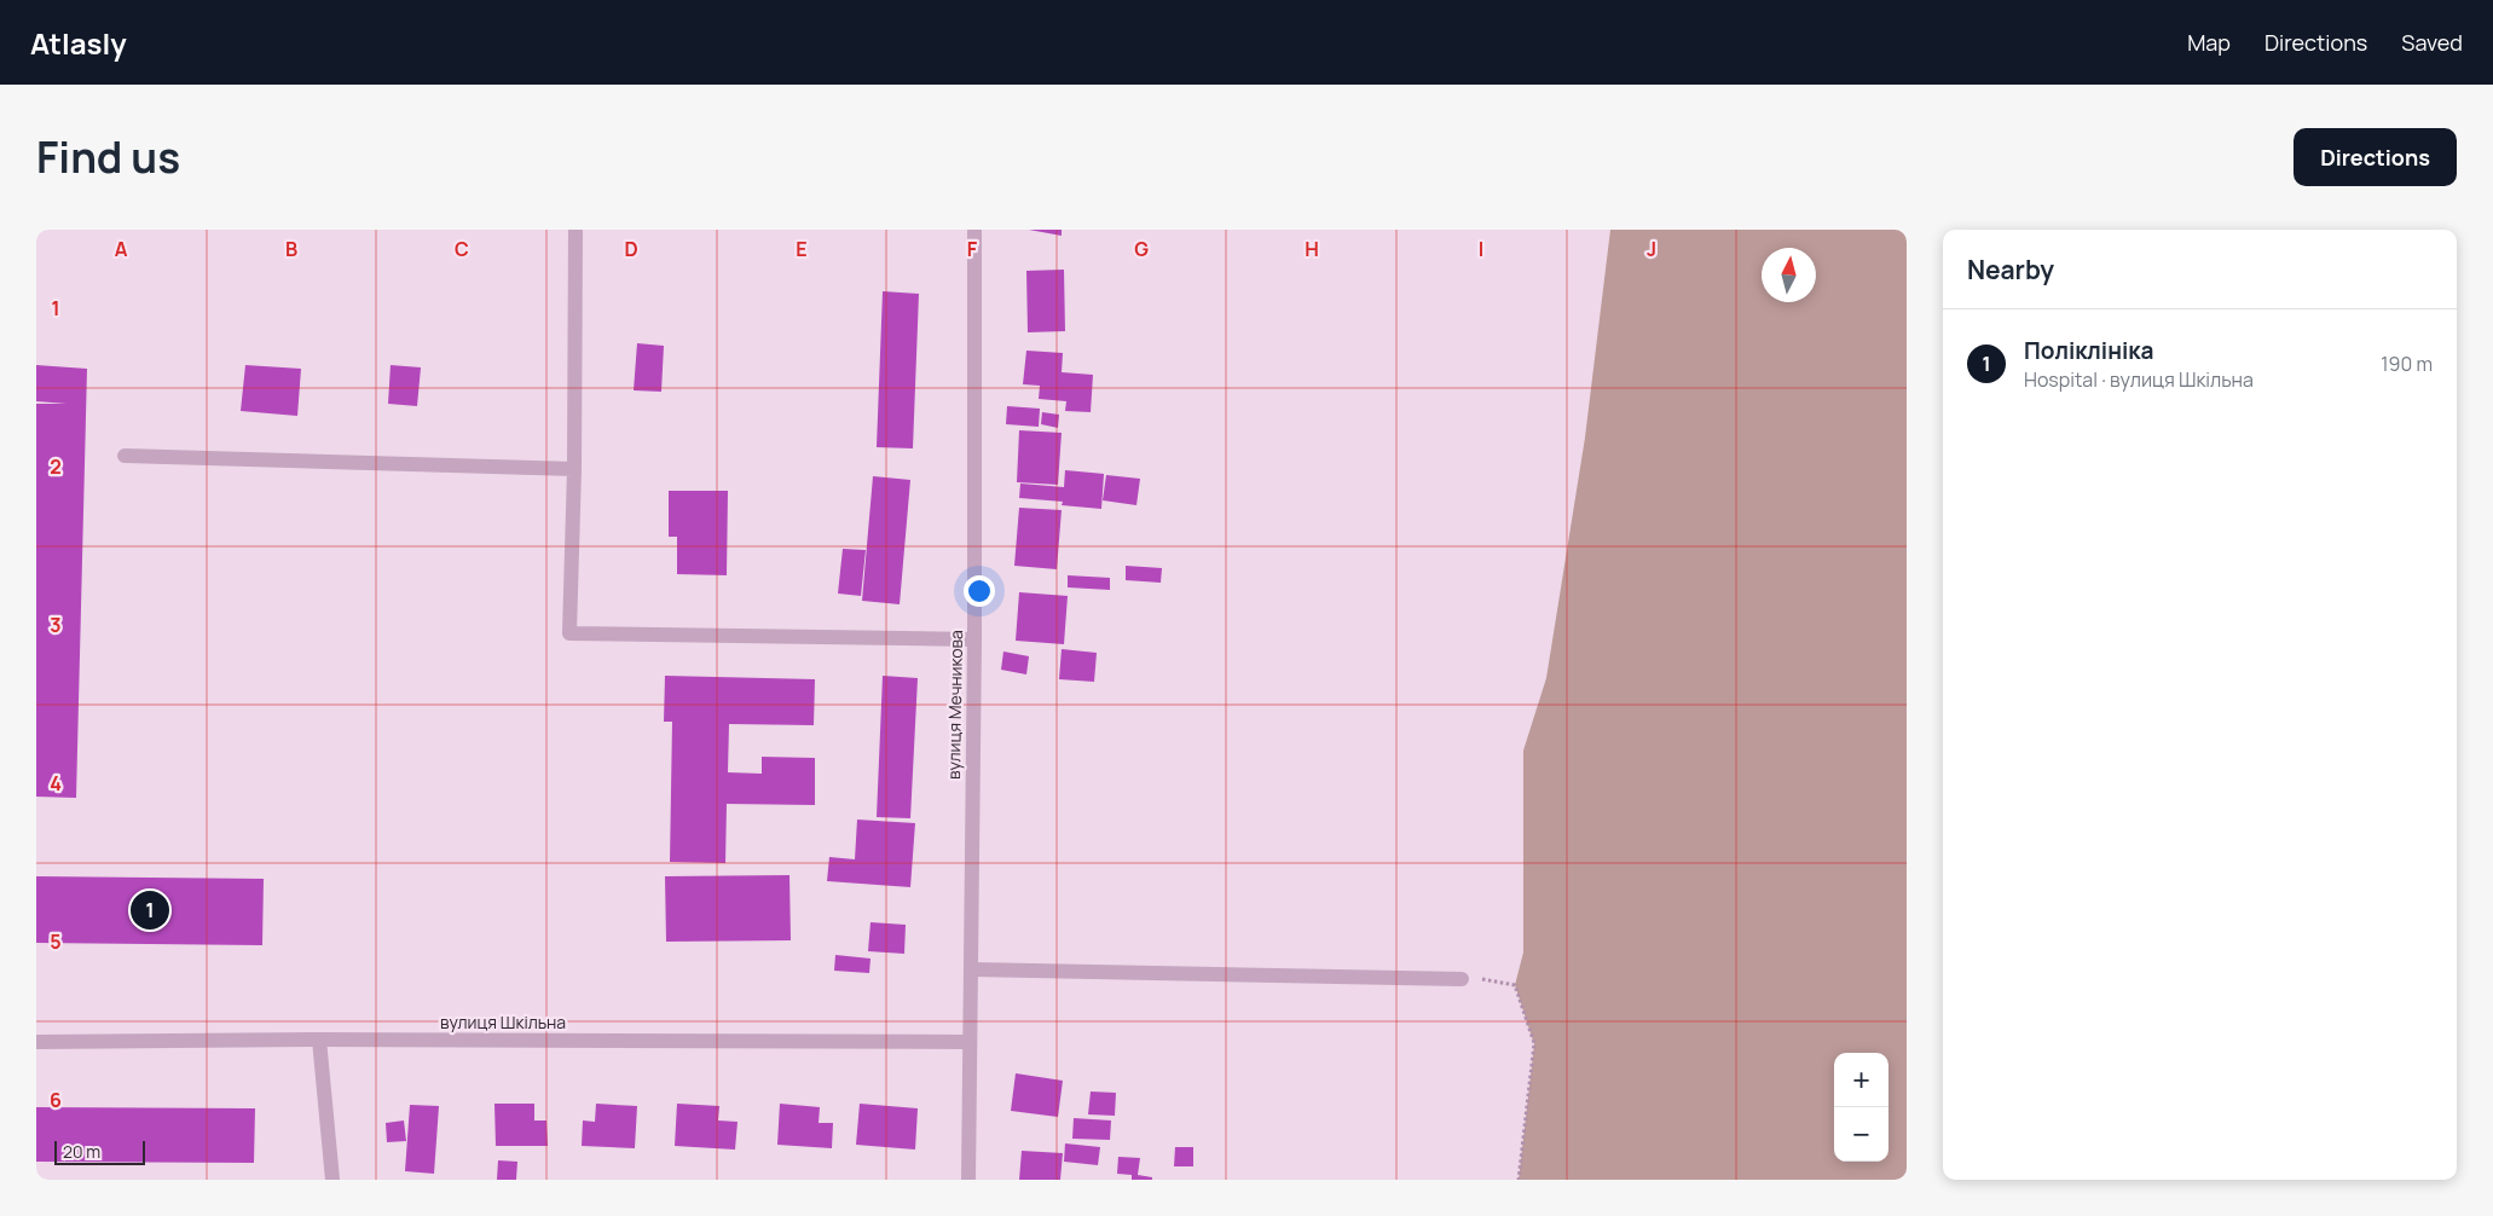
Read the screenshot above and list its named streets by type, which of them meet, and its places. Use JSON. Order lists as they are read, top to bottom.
{
  "streets": {
    "street": ["вулиця Мечникова", "вулиця Шкільна"]
  },
  "crossings": [
    ["вулиця Мечникова", "вулиця Шкільна"]
  ],
  "scale_bar": "20 m",
  "north": "top",
  "page": {
    "header": "Atlasly",
    "nav": ["Map", "Directions", "Saved"],
    "title": "Find us",
    "buttons": "Directions",
    "heading": "Nearby",
    "list": [
      {
        "mark": "1",
        "name": "Поліклініка",
        "note": "Hospital · вулиця Шкільна",
        "value": "190 m"
      }
    ],
    "pins": "1",
    "map_buttons": ["+", "−"],
    "scale": "20 m"
  },
  "grid": {
    "columns": [
      "A",
      "B",
      "C",
      "D",
      "E",
      "F",
      "G",
      "H",
      "I",
      "J"
    ],
    "rows": [
      "1",
      "2",
      "3",
      "4",
      "5",
      "6"
    ]
  }
}
